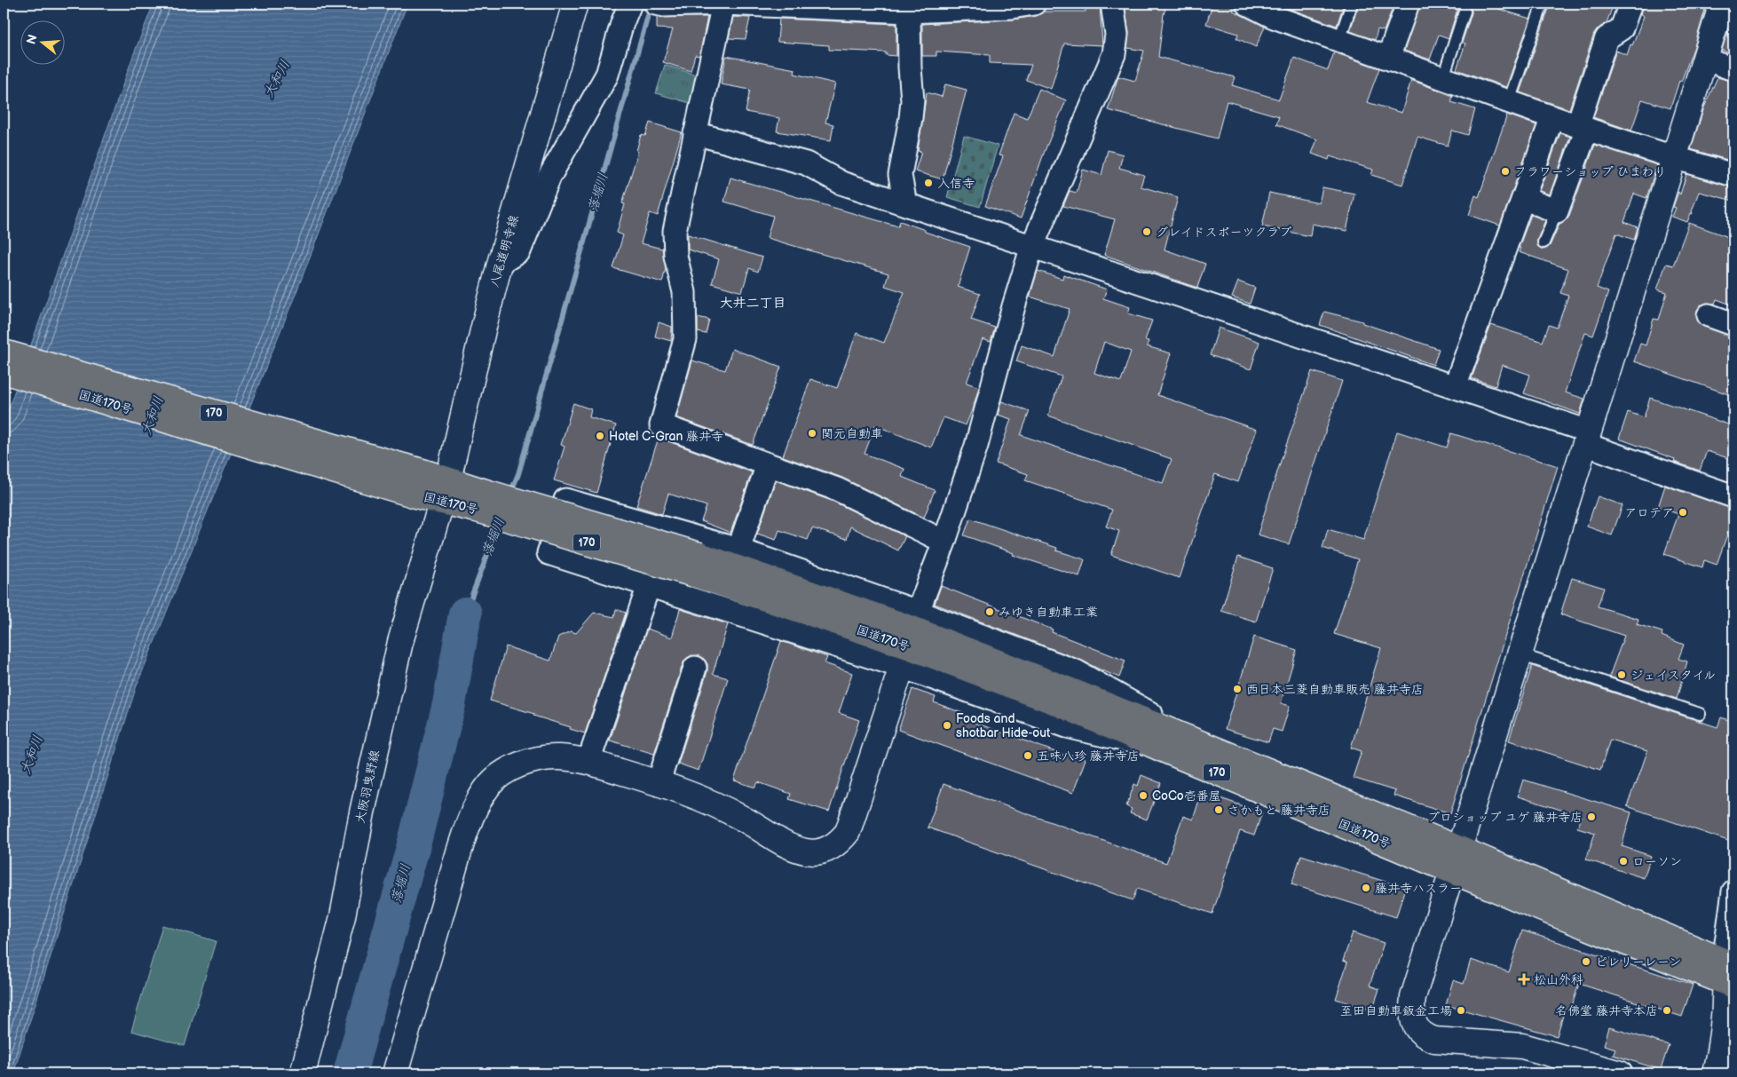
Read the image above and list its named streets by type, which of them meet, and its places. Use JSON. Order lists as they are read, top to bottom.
{
  "streets": {
    "highway": ["国道170号", "170"],
    "street": ["八尾道明寺線", "大阪羽曳野線"]
  },
  "crossings": [
    ["八尾道明寺線", "国道170号"],
    ["八尾道明寺線", "大阪羽曳野線"],
    ["国道170号", "大阪羽曳野線"]
  ],
  "districts": ["大井二丁目"],
  "water": ["大和川", "落堀川"],
  "places": {
    "other": [
      "フラワーショップ ひまわり",
      "入信寺",
      "グレイドスポーツクラブ",
      "関元自動車",
      "Hotel C-Gran 藤井寺",
      "アロテア",
      "みゆき自動車工業",
      "ジェイスタイル",
      "西日本三菱自動車販売 藤井寺店",
      "Foods and shotbar Hide-out",
      "五味八珍 藤井寺店",
      "CoCo壱番屋",
      "さかもと 藤井寺店",
      "プロショップ ユゲ 藤井寺店",
      "ローソン",
      "藤井寺ハスラー",
      "ピレリーレーン",
      "至田自動車鈑金工場",
      "名佛堂 藤井寺本店"
    ],
    "health": ["松山外科"]
  },
  "north": "left"
}
